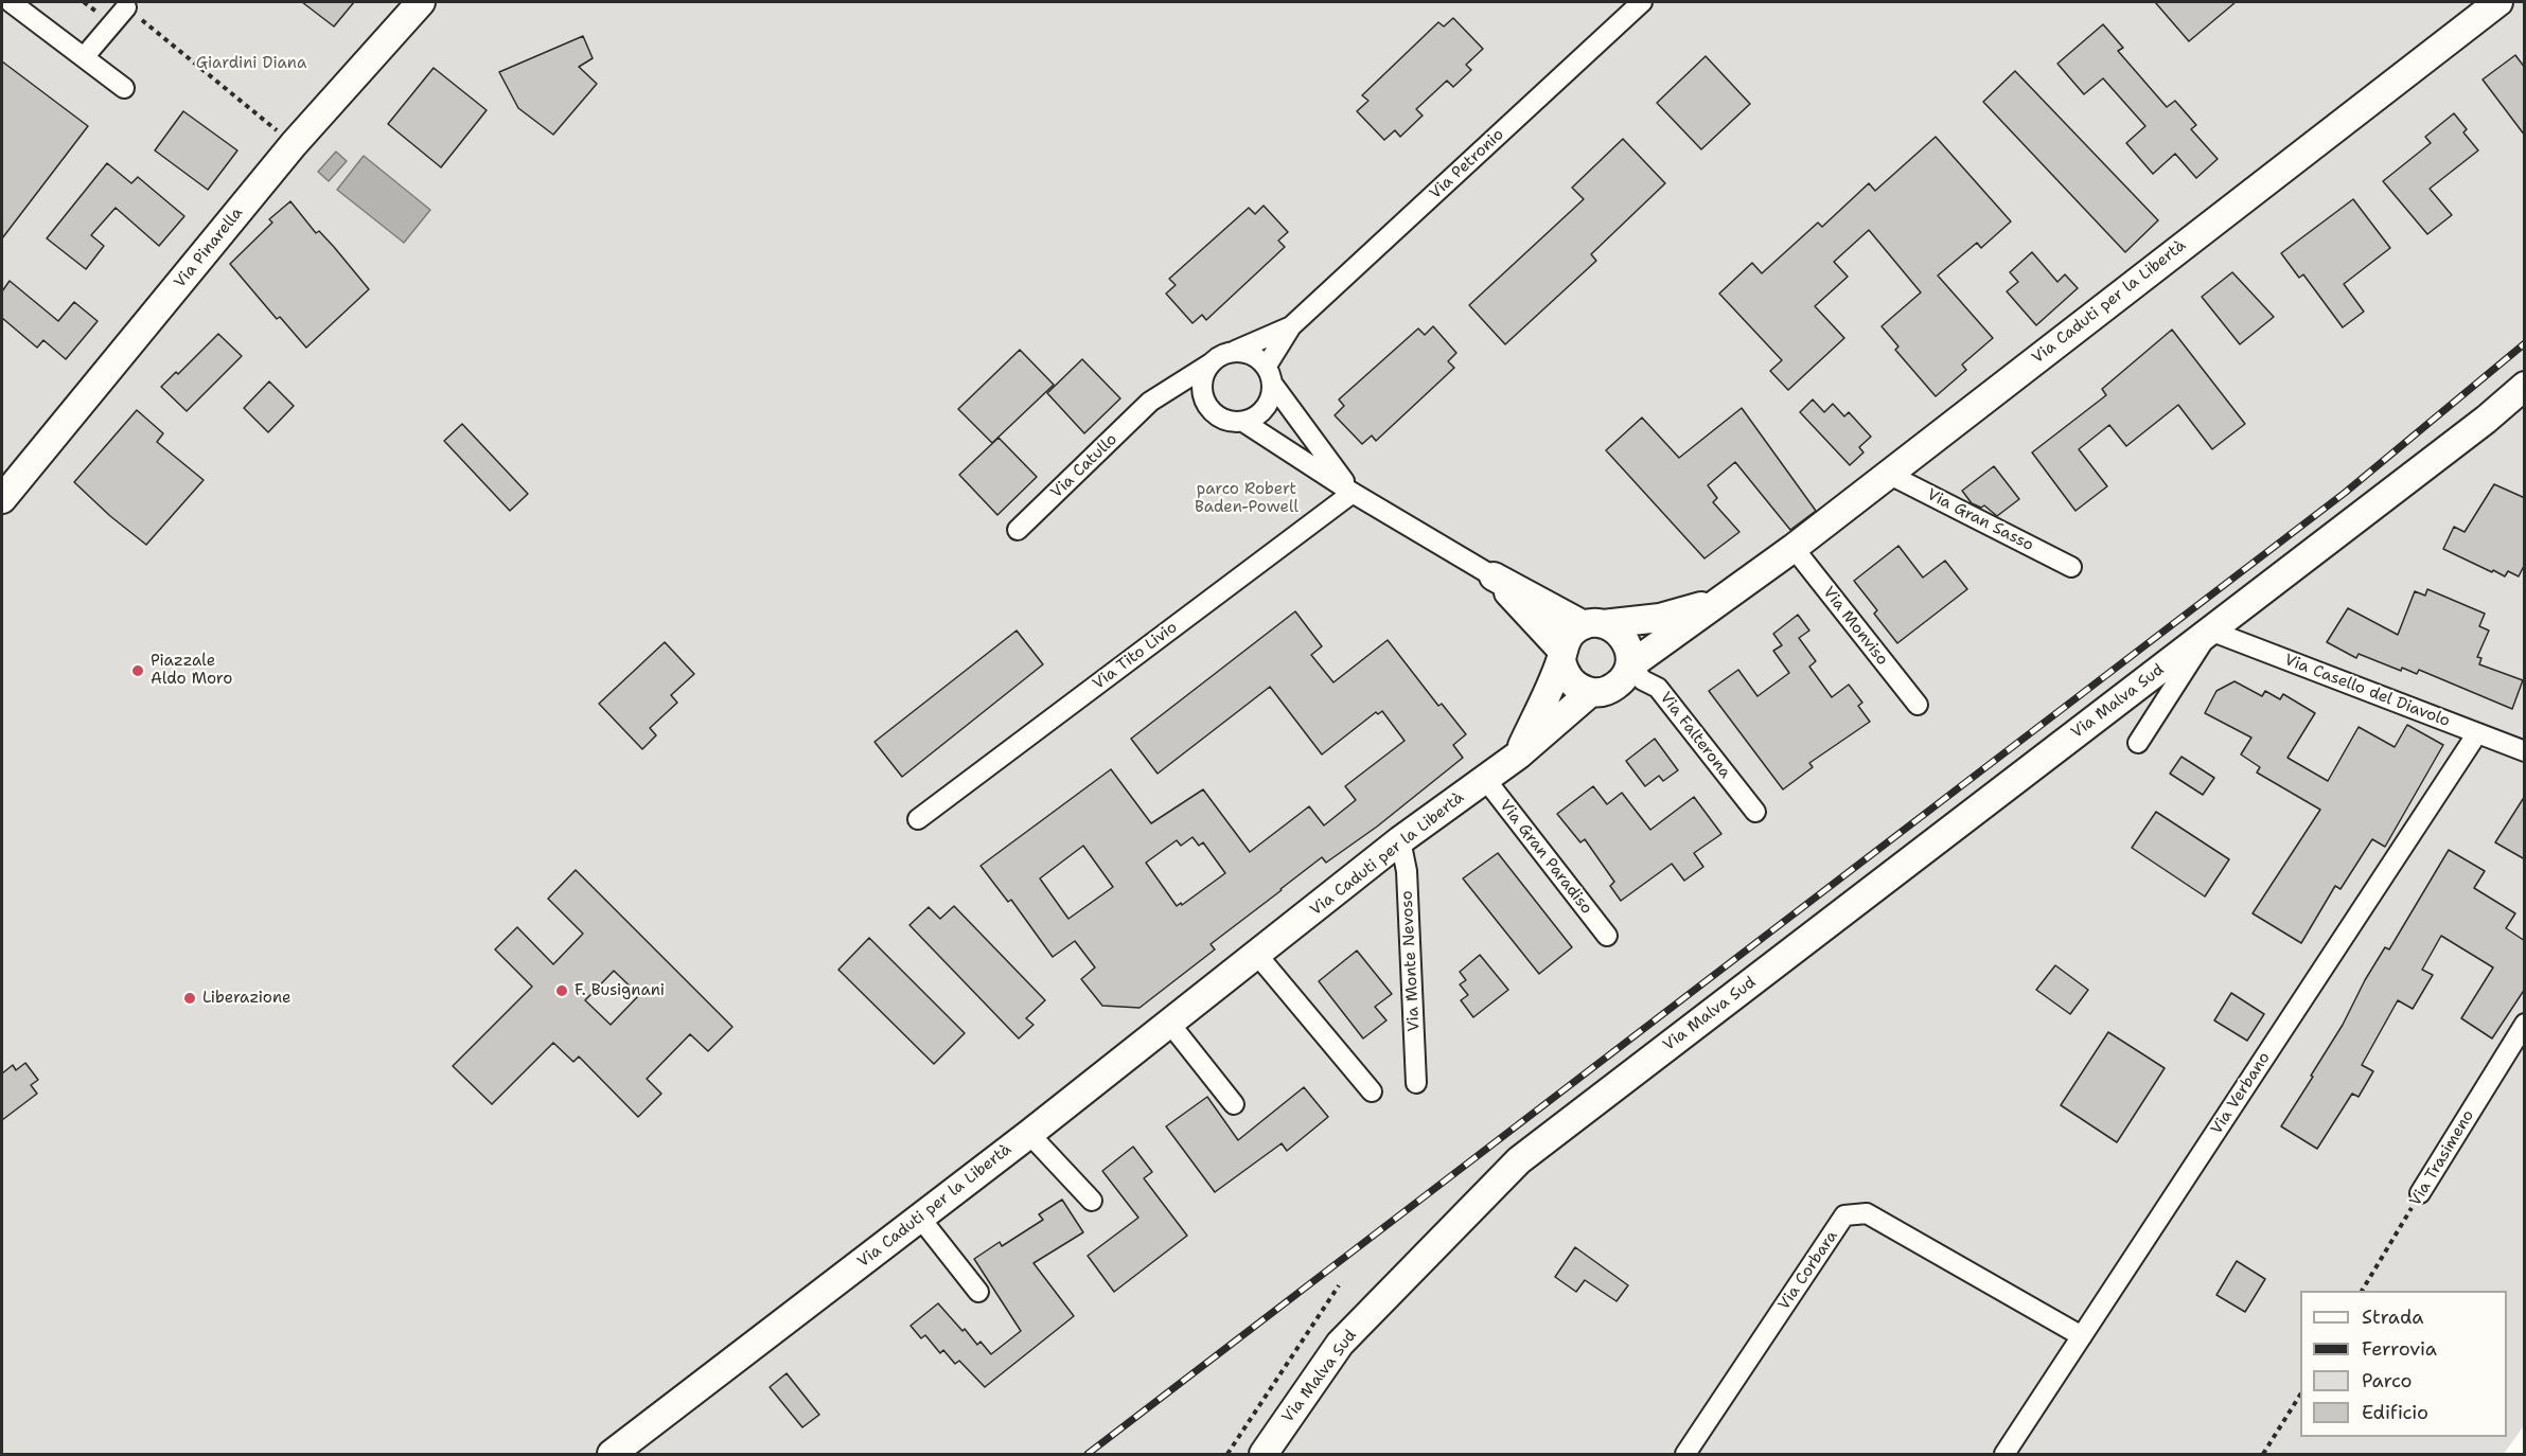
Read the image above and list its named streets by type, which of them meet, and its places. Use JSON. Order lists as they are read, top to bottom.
{
  "streets": {
    "street": [
      "Via Petronio",
      "Via Pinarella",
      "Via Caduti per la Libertà",
      "Via Catullo",
      "Via Gran Sasso",
      "Via Monviso",
      "Via Tito Livio",
      "Via Casello del Diavolo",
      "Via Malva Sud",
      "Via Falterona",
      "Via Gran Paradiso",
      "Via Monte Nevoso",
      "Via Verbano",
      "Via Trasimeno",
      "Via Corbara"
    ]
  },
  "crossings": [
    ["Via Petronio", "Via Catullo"],
    ["Via Caduti per la Libertà", "Via Gran Sasso"],
    ["Via Caduti per la Libertà", "Via Monviso"],
    ["Via Caduti per la Libertà", "Via Falterona"],
    ["Via Caduti per la Libertà", "Via Gran Paradiso"],
    ["Via Caduti per la Libertà", "Via Monte Nevoso"],
    ["Via Casello del Diavolo", "Via Malva Sud"],
    ["Via Casello del Diavolo", "Via Verbano"],
    ["Via Verbano", "Via Corbara"]
  ],
  "parks": ["Giardini Diana", "parco Robert Baden-Powell"],
  "places": ["Piazzale Aldo Moro", "F. Busignani", "Liberazione"],
  "legend": [
    "Strada",
    "Ferrovia",
    "Parco",
    "Edificio"
  ]
}
